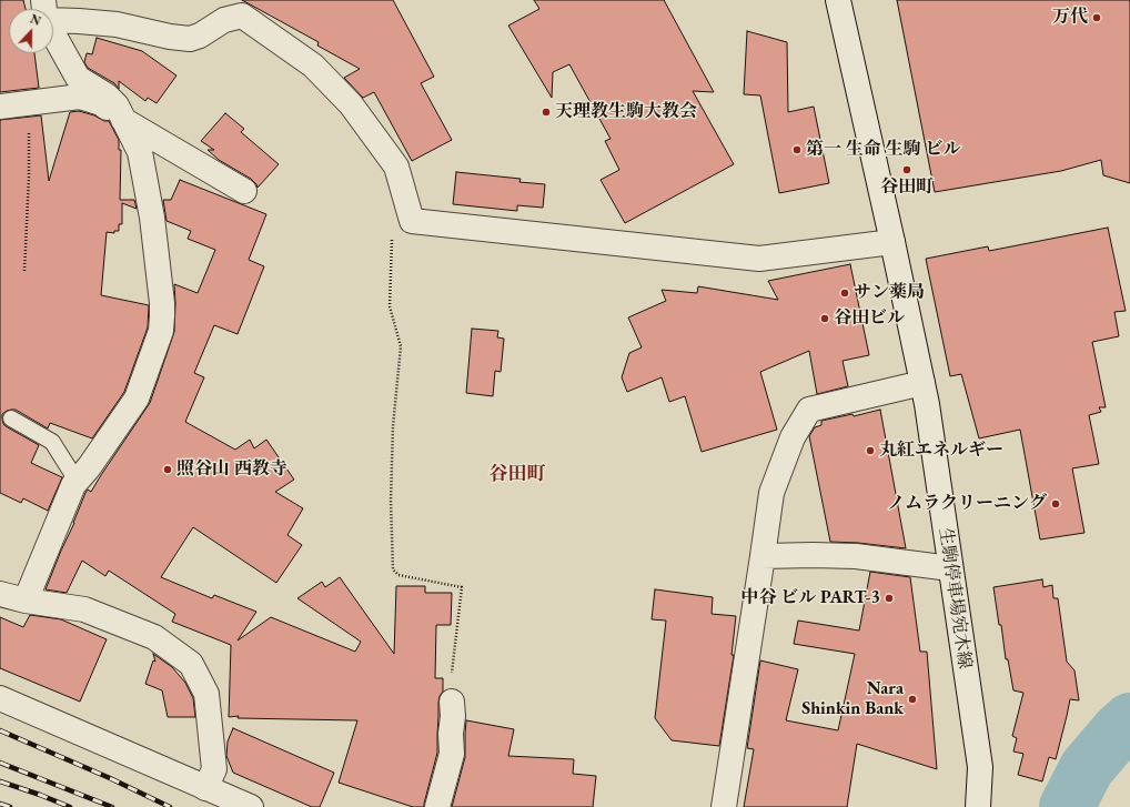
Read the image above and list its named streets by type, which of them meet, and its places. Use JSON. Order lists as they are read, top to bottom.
{
  "streets": {
    "street": ["生駒停車場宛木線"]
  },
  "districts": ["谷田町"],
  "places": [
    "万代",
    "天理教生駒大教会",
    "第一 生命 生駒 ビル",
    "谷田町",
    "サン薬局",
    "谷田ビル",
    "丸紅エネルギー",
    "照谷山 西教寺",
    "ノムラクリーニング",
    "中谷 ビル PART-3",
    "Nara Shinkin Bank"
  ],
  "north": "top"
}
